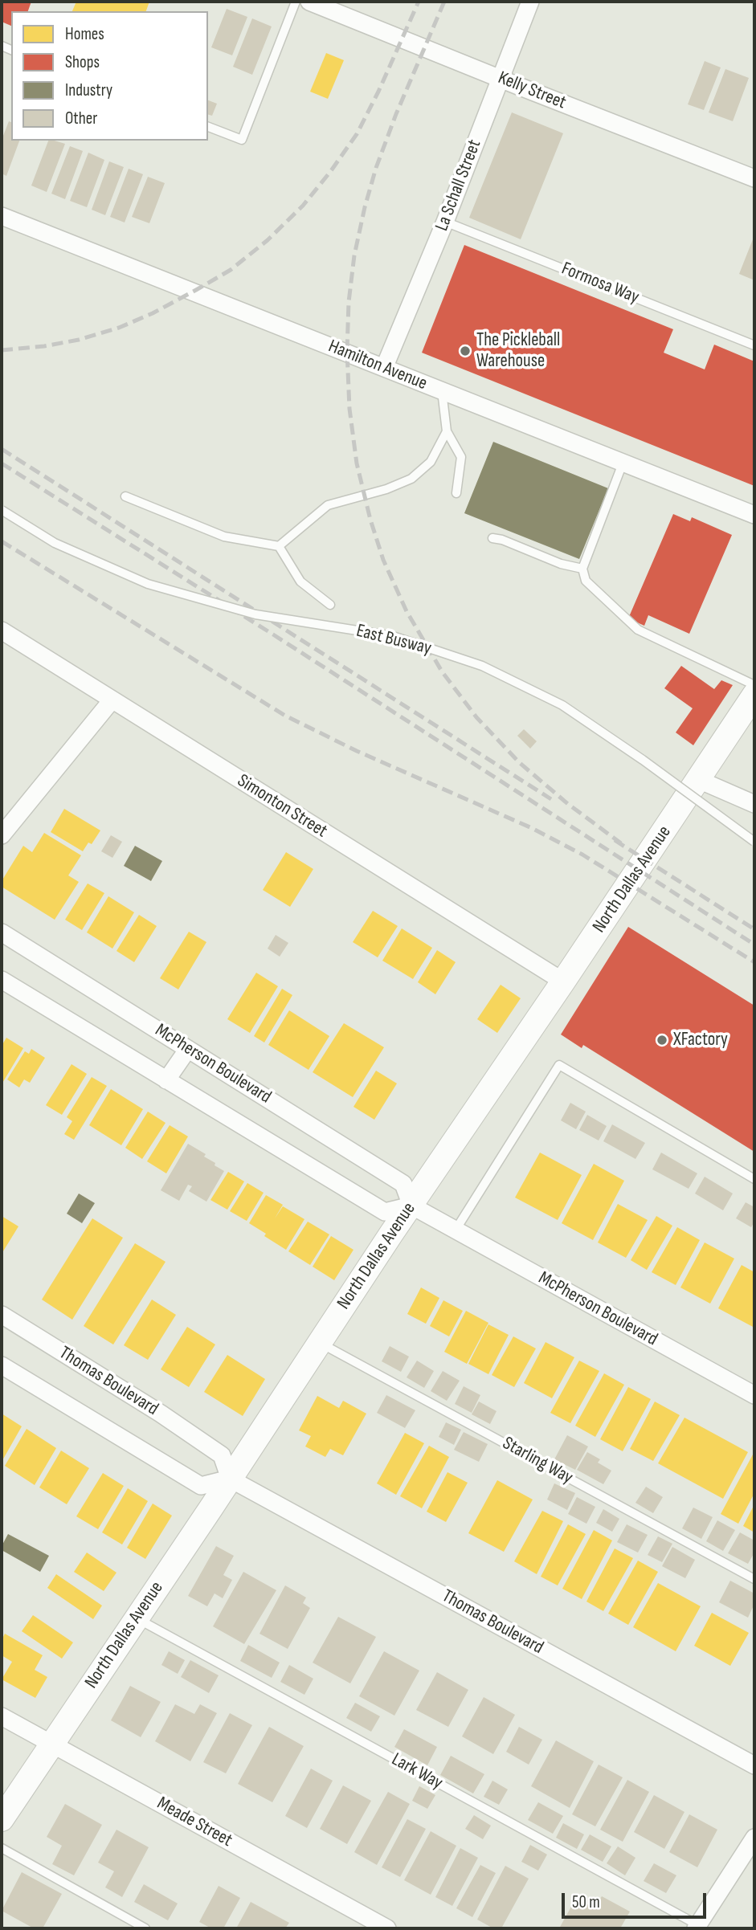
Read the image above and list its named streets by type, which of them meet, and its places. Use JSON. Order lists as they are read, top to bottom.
{
  "streets": {
    "main road": ["North Dallas Avenue"],
    "street": [
      "Kelly Street",
      "La Schall Street",
      "Hamilton Avenue",
      "Simonton Street",
      "McPherson Boulevard",
      "Thomas Boulevard",
      "Meade Street"
    ],
    "lane": [
      "Formosa Way",
      "East Busway",
      "Starling Way",
      "Lark Way"
    ]
  },
  "crossings": [
    ["Kelly Street", "La Schall Street"],
    ["La Schall Street", "Formosa Way"],
    ["La Schall Street", "Hamilton Avenue"],
    ["Simonton Street", "North Dallas Avenue"],
    ["North Dallas Avenue", "McPherson Boulevard"],
    ["North Dallas Avenue", "Thomas Boulevard"],
    ["North Dallas Avenue", "Starling Way"],
    ["North Dallas Avenue", "Lark Way"],
    ["North Dallas Avenue", "Meade Street"]
  ],
  "places": ["The Pickleball Warehouse", "XFactory"],
  "legend": [
    "Homes",
    "Shops",
    "Industry",
    "Other"
  ],
  "scale_bar": "50 m"
}
